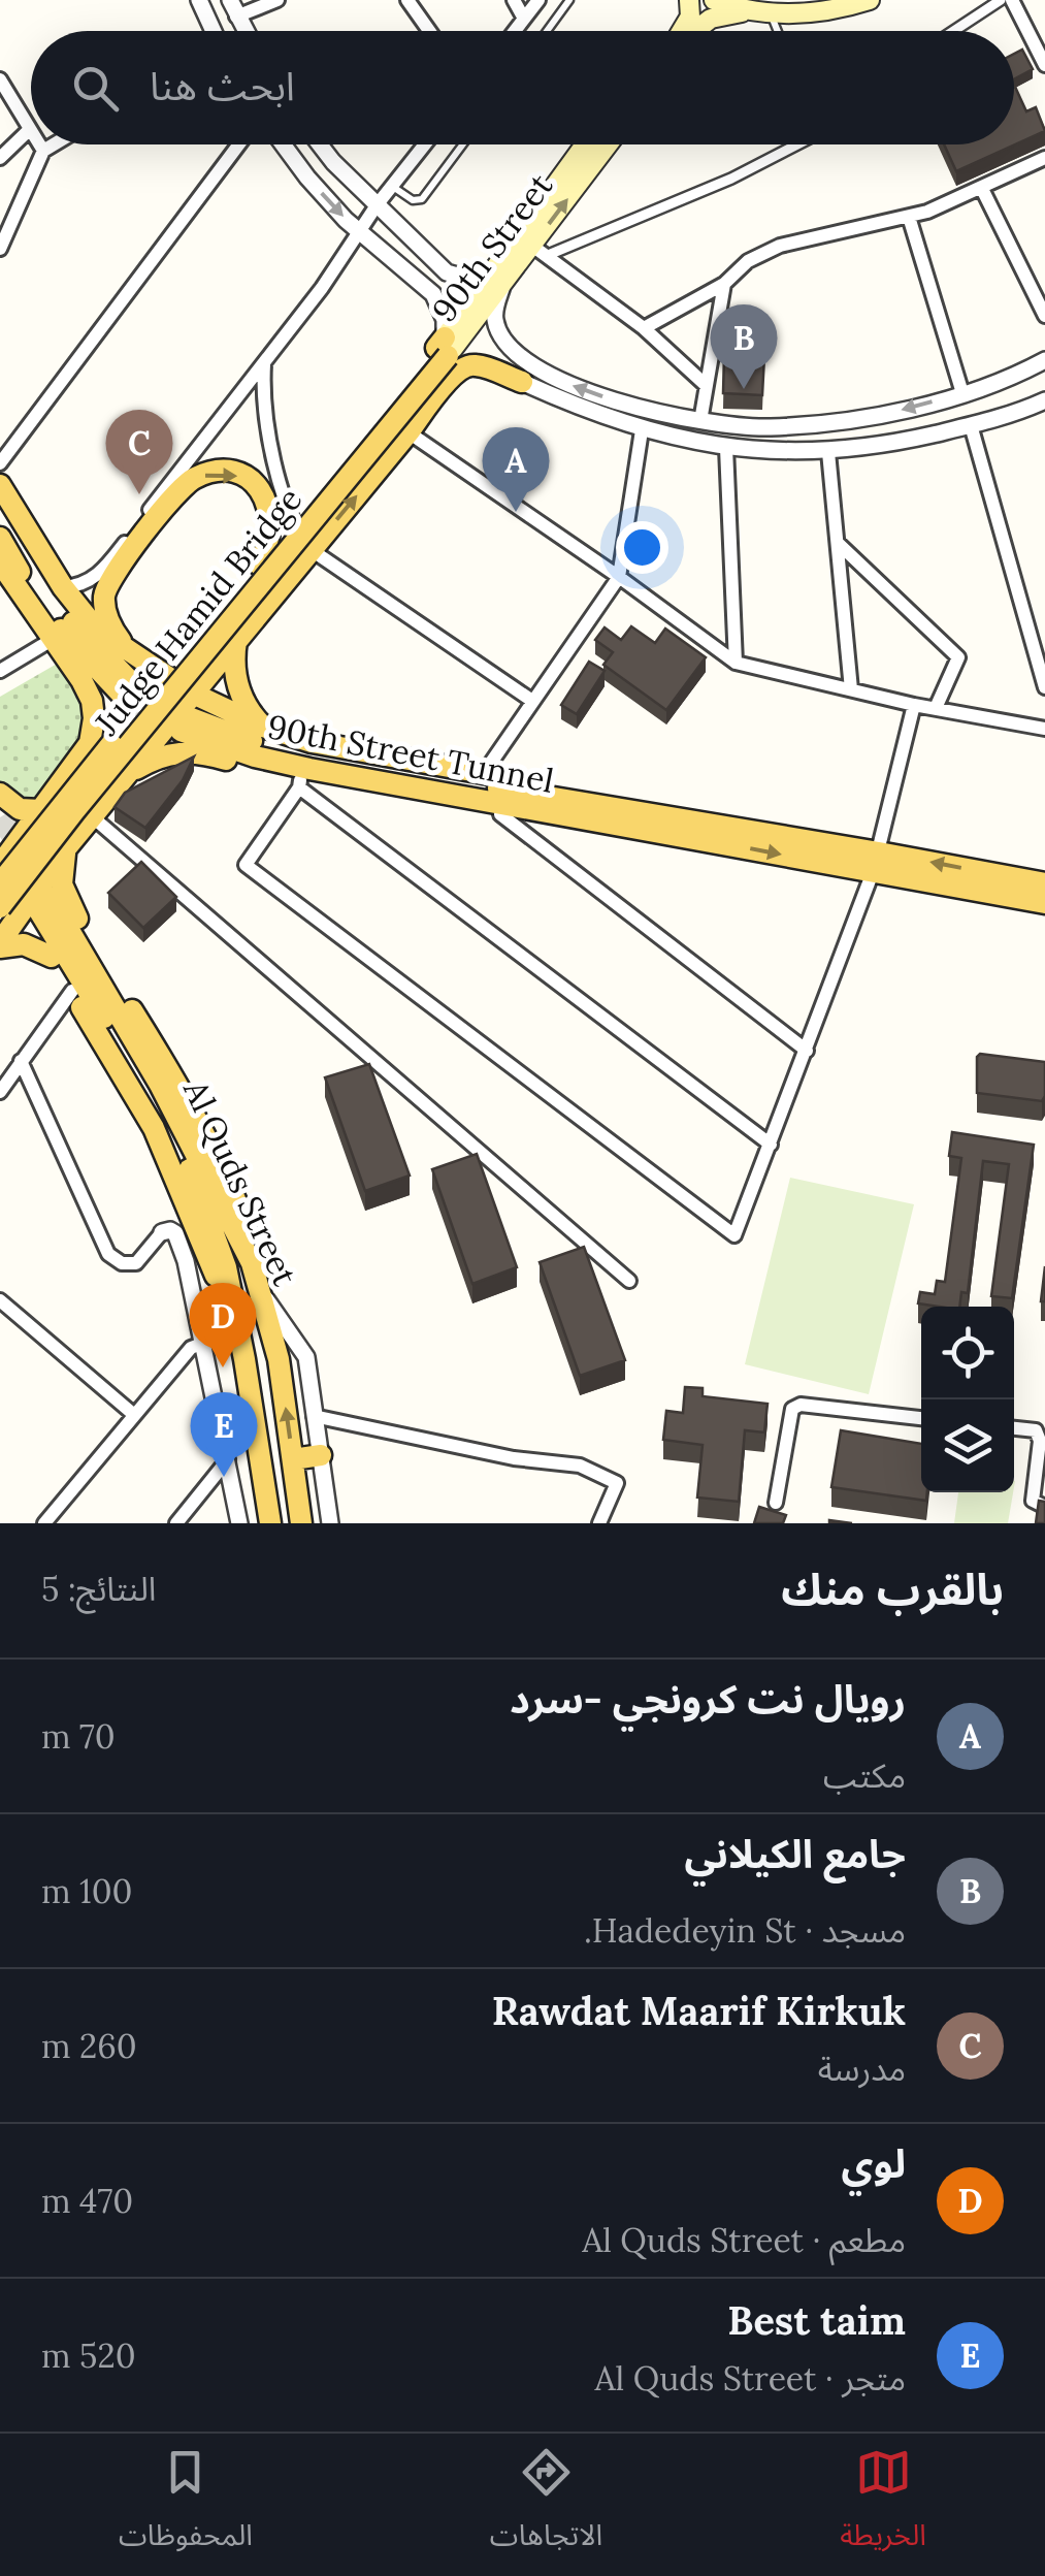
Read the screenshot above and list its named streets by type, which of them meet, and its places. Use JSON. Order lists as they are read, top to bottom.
{
  "streets": {
    "main road": [
      "90th Street",
      "Judge Hamid Bridge",
      "90th Street Tunnel",
      "Al Quds Street"
    ]
  },
  "crossings": [
    ["90th Street", "Judge Hamid Bridge"]
  ],
  "page": {
    "search": "ابحث هنا",
    "pins": [
      "B",
      "C",
      "A",
      "D",
      "E"
    ],
    "heading": ["بالقرب منك", "النتائج: 5"],
    "list": [
      {
        "mark": "A",
        "name": "رويال نت كرونجي -سرد",
        "note": "مكتب",
        "value": "70 m"
      },
      {
        "mark": "B",
        "name": "جامع الكيلاني",
        "note": "مسجد · Hadedeyin St.",
        "value": "100 m"
      },
      {
        "mark": "C",
        "name": "Rawdat Maarif Kirkuk",
        "note": "مدرسة",
        "value": "260 m"
      },
      {
        "mark": "D",
        "name": "لوي",
        "note": "مطعم · Al Quds Street",
        "value": "470 m"
      },
      {
        "mark": "E",
        "name": "Best taim",
        "note": "متجر · Al Quds Street",
        "value": "520 m"
      }
    ],
    "nav": ["الخريطة", "الاتجاهات", "المحفوظات"]
  }
}
